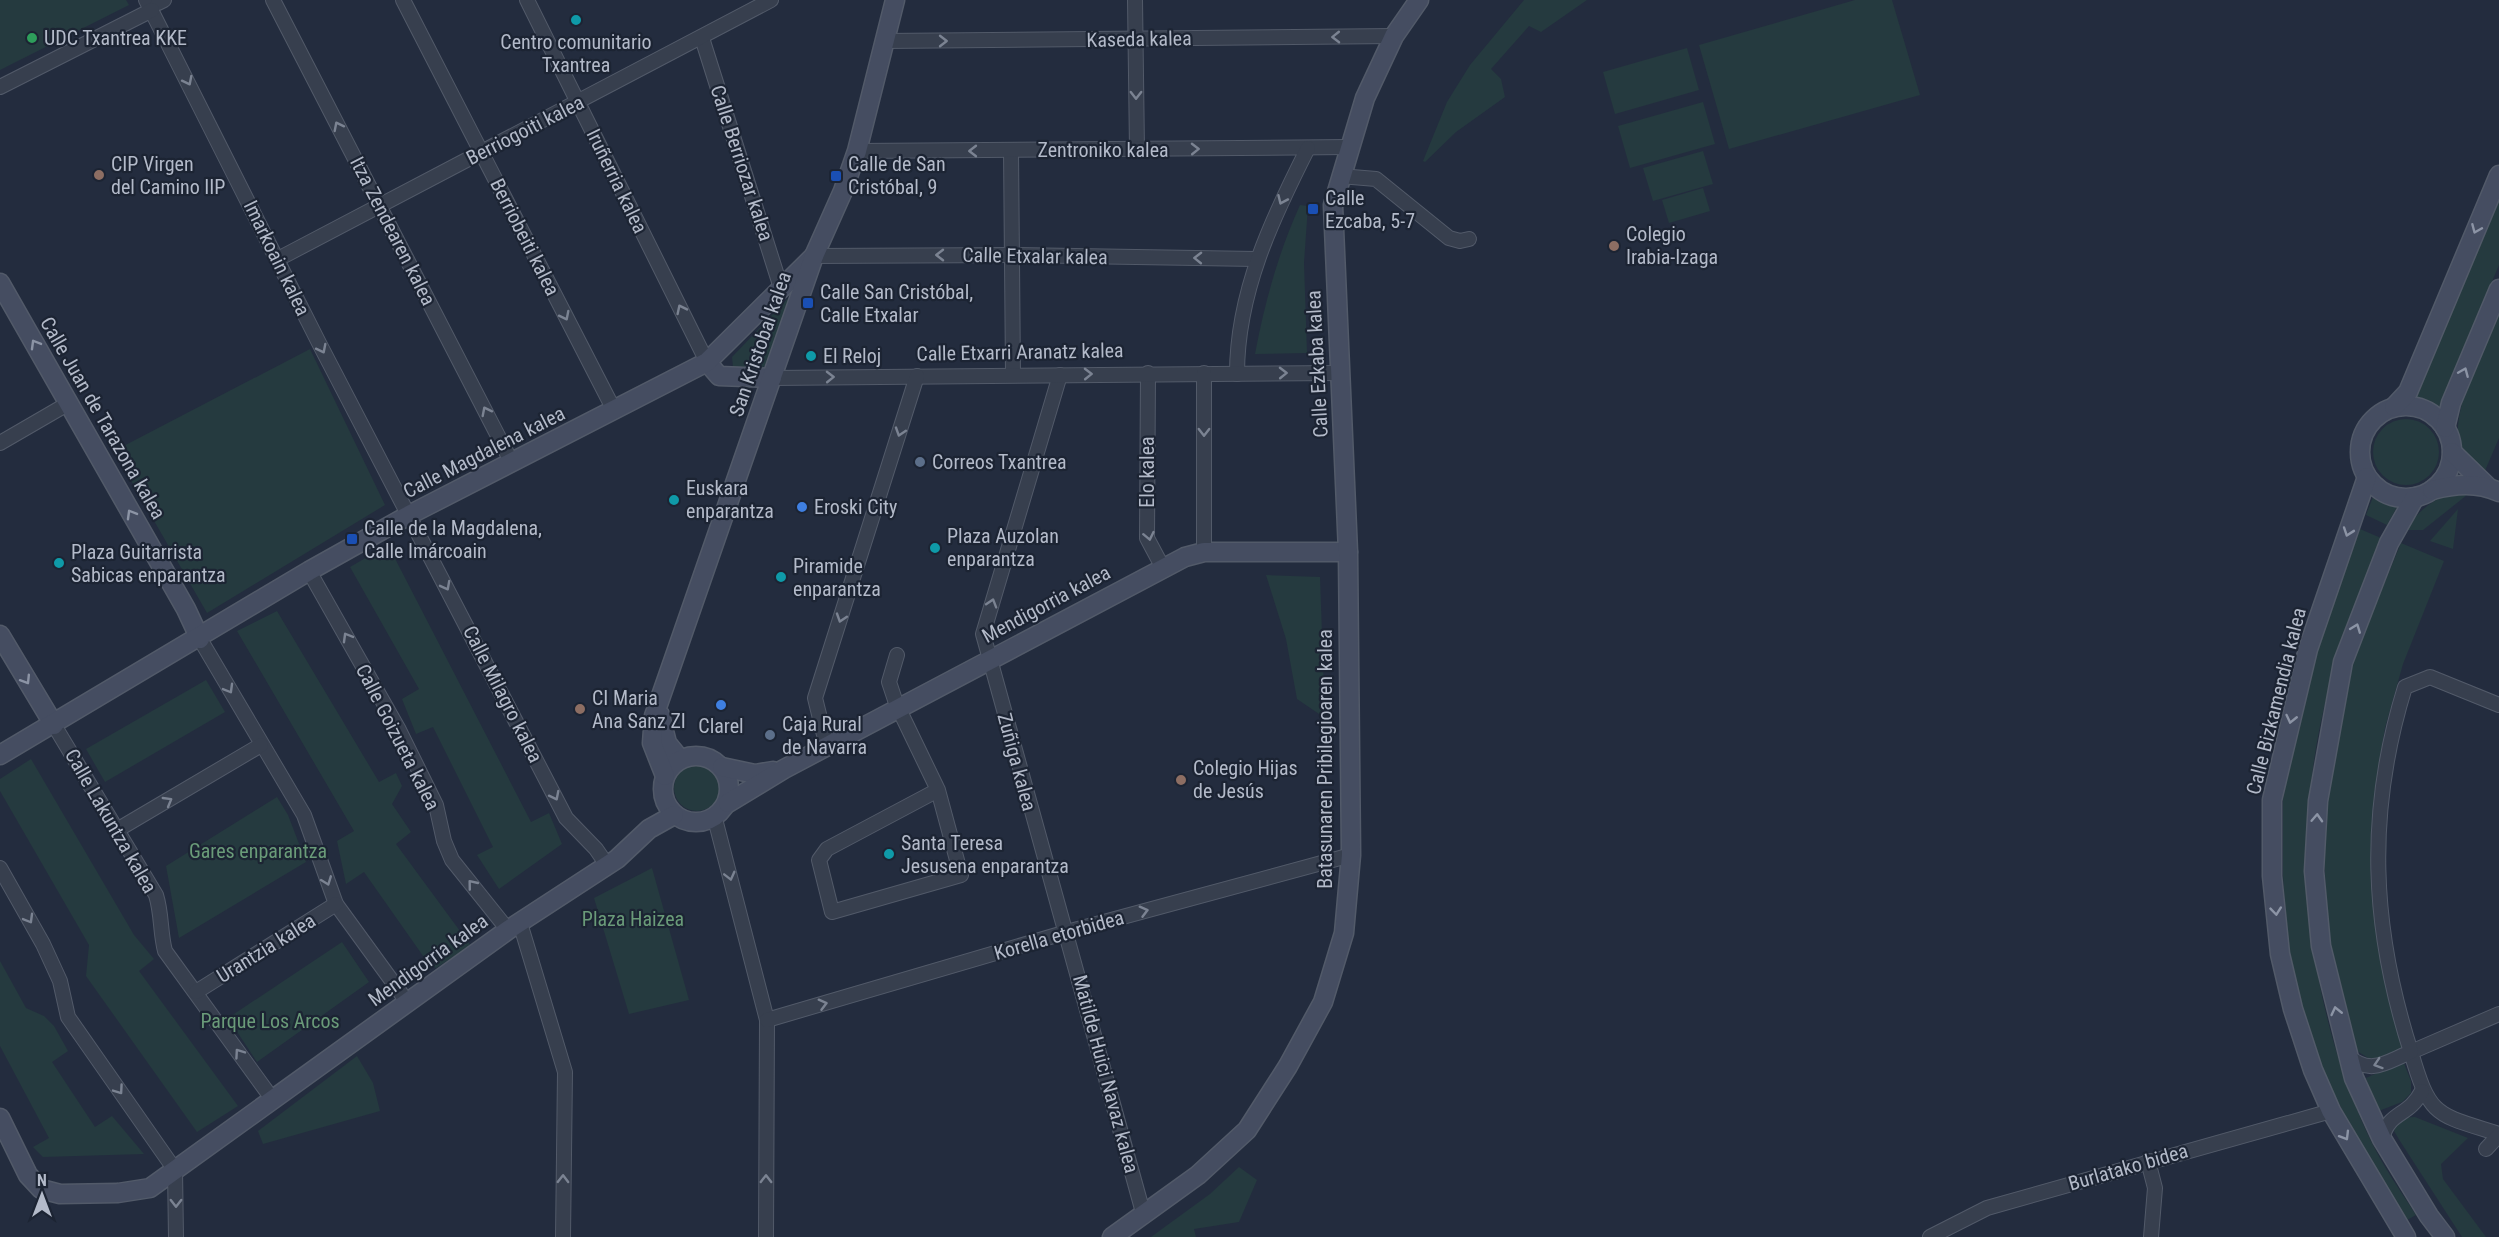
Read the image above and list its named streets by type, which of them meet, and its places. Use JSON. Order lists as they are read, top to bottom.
{
  "streets": {
    "street": [
      "Kaseda kalea",
      "Berriogoiti kalea",
      "Zentroniko kalea",
      "Calle Berriozar kalea",
      "Iruñerria kalea",
      "Itza Zendearen kalea",
      "Berriobeiti kalea",
      "Calle Etxalar kalea",
      "Imarkoain kalea",
      "San Kristobal kalea",
      "Calle Etxarri Aranatz kalea",
      "Calle Ezkaba kalea",
      "Calle Juan de Tarazona kalea",
      "Calle Magdalena kalea",
      "Elo kalea",
      "Mendigorria kalea",
      "Calle Milagro kalea",
      "Calle Bizkamendia kalea",
      "Calle Goizueta kalea",
      "Batasunaren Pribilegioaren kalea",
      "Zuñiga kalea",
      "Calle Lakuntza kalea",
      "Korella etorbidea",
      "Urantzia kalea",
      "Matilde Huici Navaz kalea",
      "Burlatako bidea"
    ]
  },
  "crossings": [
    ["Kaseda kalea", "San Kristobal kalea"],
    ["Kaseda kalea", "Calle Ezkaba kalea"],
    ["Berriogoiti kalea", "Calle Berriozar kalea"],
    ["Berriogoiti kalea", "Iruñerria kalea"],
    ["Berriogoiti kalea", "Itza Zendearen kalea"],
    ["Berriogoiti kalea", "Berriobeiti kalea"],
    ["Berriogoiti kalea", "Imarkoain kalea"],
    ["Zentroniko kalea", "San Kristobal kalea"],
    ["Zentroniko kalea", "Calle Ezkaba kalea"],
    ["Calle Berriozar kalea", "Calle Magdalena kalea"],
    ["Iruñerria kalea", "Calle Etxarri Aranatz kalea"],
    ["Iruñerria kalea", "Calle Magdalena kalea"],
    ["Itza Zendearen kalea", "Calle Magdalena kalea"],
    ["Berriobeiti kalea", "Calle Magdalena kalea"],
    ["Calle Etxalar kalea", "San Kristobal kalea"],
    ["Calle Etxalar kalea", "Calle Magdalena kalea"],
    ["Imarkoain kalea", "Calle Magdalena kalea"],
    ["Imarkoain kalea", "Calle Milagro kalea"],
    ["San Kristobal kalea", "Calle Etxarri Aranatz kalea"],
    ["San Kristobal kalea", "Calle Magdalena kalea"],
    ["San Kristobal kalea", "Mendigorria kalea"],
    ["Calle Etxarri Aranatz kalea", "Calle Ezkaba kalea"],
    ["Calle Etxarri Aranatz kalea", "Calle Magdalena kalea"],
    ["Calle Etxarri Aranatz kalea", "Elo kalea"],
    ["Calle Etxarri Aranatz kalea", "Zuñiga kalea"],
    ["Calle Ezkaba kalea", "Mendigorria kalea"],
    ["Calle Ezkaba kalea", "Batasunaren Pribilegioaren kalea"],
    ["Calle Juan de Tarazona kalea", "Calle Magdalena kalea"],
    ["Calle Magdalena kalea", "Calle Milagro kalea"],
    ["Calle Magdalena kalea", "Calle Goizueta kalea"],
    ["Calle Magdalena kalea", "Calle Lakuntza kalea"],
    ["Elo kalea", "Mendigorria kalea"],
    ["Mendigorria kalea", "Calle Milagro kalea"],
    ["Mendigorria kalea", "Calle Goizueta kalea"],
    ["Mendigorria kalea", "Batasunaren Pribilegioaren kalea"],
    ["Mendigorria kalea", "Zuñiga kalea"],
    ["Mendigorria kalea", "Calle Lakuntza kalea"],
    ["Calle Bizkamendia kalea", "Burlatako bidea"],
    ["Batasunaren Pribilegioaren kalea", "Korella etorbidea"],
    ["Batasunaren Pribilegioaren kalea", "Matilde Huici Navaz kalea"],
    ["Zuñiga kalea", "Korella etorbidea"],
    ["Zuñiga kalea", "Matilde Huici Navaz kalea"],
    ["Calle Lakuntza kalea", "Urantzia kalea"],
    ["Korella etorbidea", "Matilde Huici Navaz kalea"]
  ],
  "one_way": [
    "Iruñerria kalea",
    "Itza Zendearen kalea",
    "Berriobeiti kalea",
    "Calle Etxalar kalea",
    "Imarkoain kalea",
    "Calle Etxarri Aranatz kalea",
    "Calle Juan de Tarazona kalea",
    "Calle Milagro kalea",
    "Calle Goizueta kalea",
    "Zuñiga kalea",
    "Korella etorbidea"
  ],
  "parks": ["Gares enparantza", "Plaza Haizea", "Parque Los Arcos"],
  "places": {
    "other": [
      "Centro comunitario Txantrea",
      "UDC Txantrea KKE",
      "CIP Virgen del Camino IIP",
      "Colegio Irabia-Izaga",
      "El Reloj",
      "Correos Txantrea",
      "Euskara enparantza",
      "Eroski City",
      "Plaza Auzolan enparantza",
      "Plaza Guitarrista Sabicas enparantza",
      "Piramide enparantza",
      "Clarel",
      "CI Maria Ana Sanz ZI",
      "Caja Rural de Navarra",
      "Colegio Hijas de Jesús",
      "Santa Teresa Jesusena enparantza"
    ],
    "transit": [
      "Calle de San Cristóbal, 9",
      "Calle Ezcaba, 5-7",
      "Calle San Cristóbal, Calle Etxalar",
      "Calle de la Magdalena, Calle Imárcoain"
    ]
  },
  "north": "top"
}
